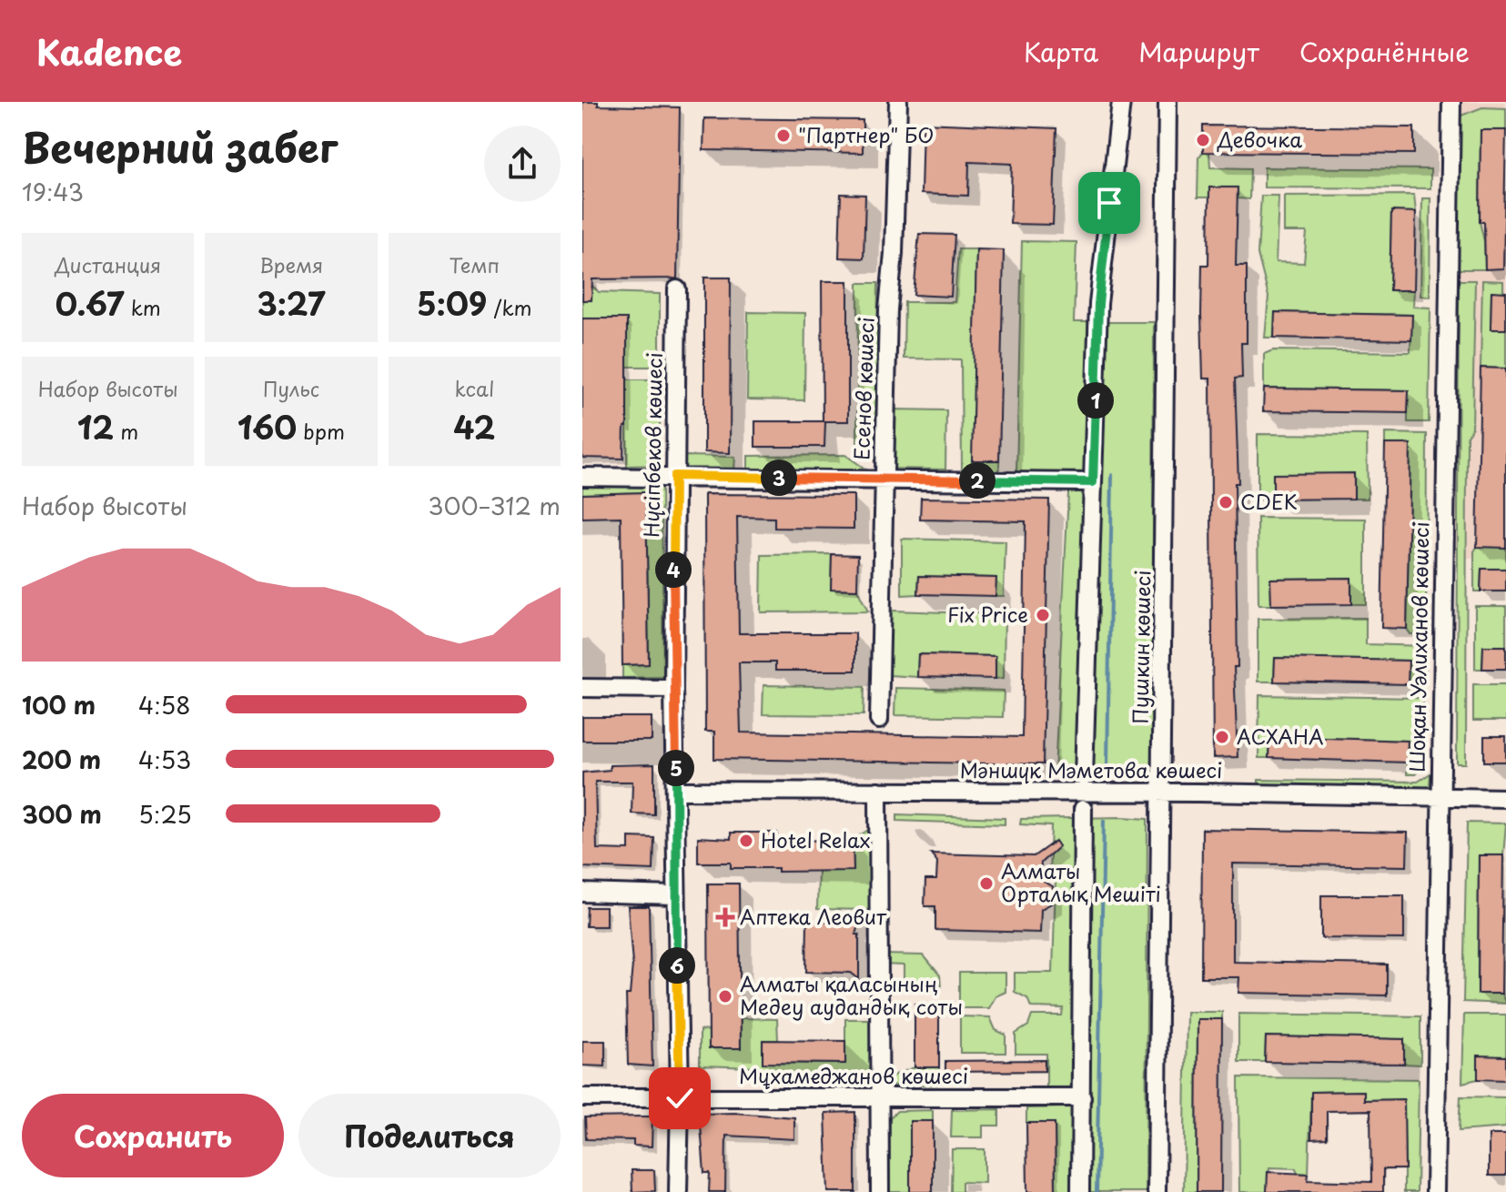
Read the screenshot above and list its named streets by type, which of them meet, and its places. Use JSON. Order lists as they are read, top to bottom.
{
  "streets": {
    "street": [
      "Есенов көшесі",
      "Нүсіпбеков көшесі",
      "Пушкин көшесі",
      "Шоқан Уәлиханов көшесі",
      "Мәншүк Мәметова көшесі",
      "Мұхамеджанов көшесі"
    ]
  },
  "crossings": [
    ["Нүсіпбеков көшесі", "Мәншүк Мәметова көшесі"],
    ["Пушкин көшесі", "Мәншүк Мәметова көшесі"],
    ["Шоқан Уәлиханов көшесі", "Мәншүк Мәметова көшесі"]
  ],
  "places": {
    "other": [
      "\"Партнер\" БО",
      "Девочка",
      "CDEK",
      "Fix Price",
      "ACXAHA",
      "Hotel Relax",
      "Алматы Орталық Мешіті",
      "Алматы қаласының Медеу аудандық соты"
    ],
    "health": ["Аптека Леовит"]
  },
  "page": {
    "header": "Kadence",
    "nav": ["Карта", "Маршрут", "Сохранённые"],
    "heading": ["Вечерний забег", "19:43"],
    "stats": [
      ["Дистанция", "0.67 km"],
      ["Время", "3:27"],
      ["Темп", "5:09 /km"],
      ["Набор высоты", "12 m"],
      ["Пульс", "160 bpm"],
      ["kcal", "42"]
    ],
    "pins": [
      "1",
      "3",
      "2",
      "4",
      "5",
      "6"
    ],
    "chart": ["Набор высоты", "300–312 m"],
    "list": [
      {
        "name": "100 m",
        "note": "4:58"
      },
      {
        "name": "200 m",
        "note": "4:53"
      },
      {
        "name": "300 m",
        "note": "5:25"
      }
    ],
    "buttons": ["Сохранить", "Поделиться"]
  }
}
